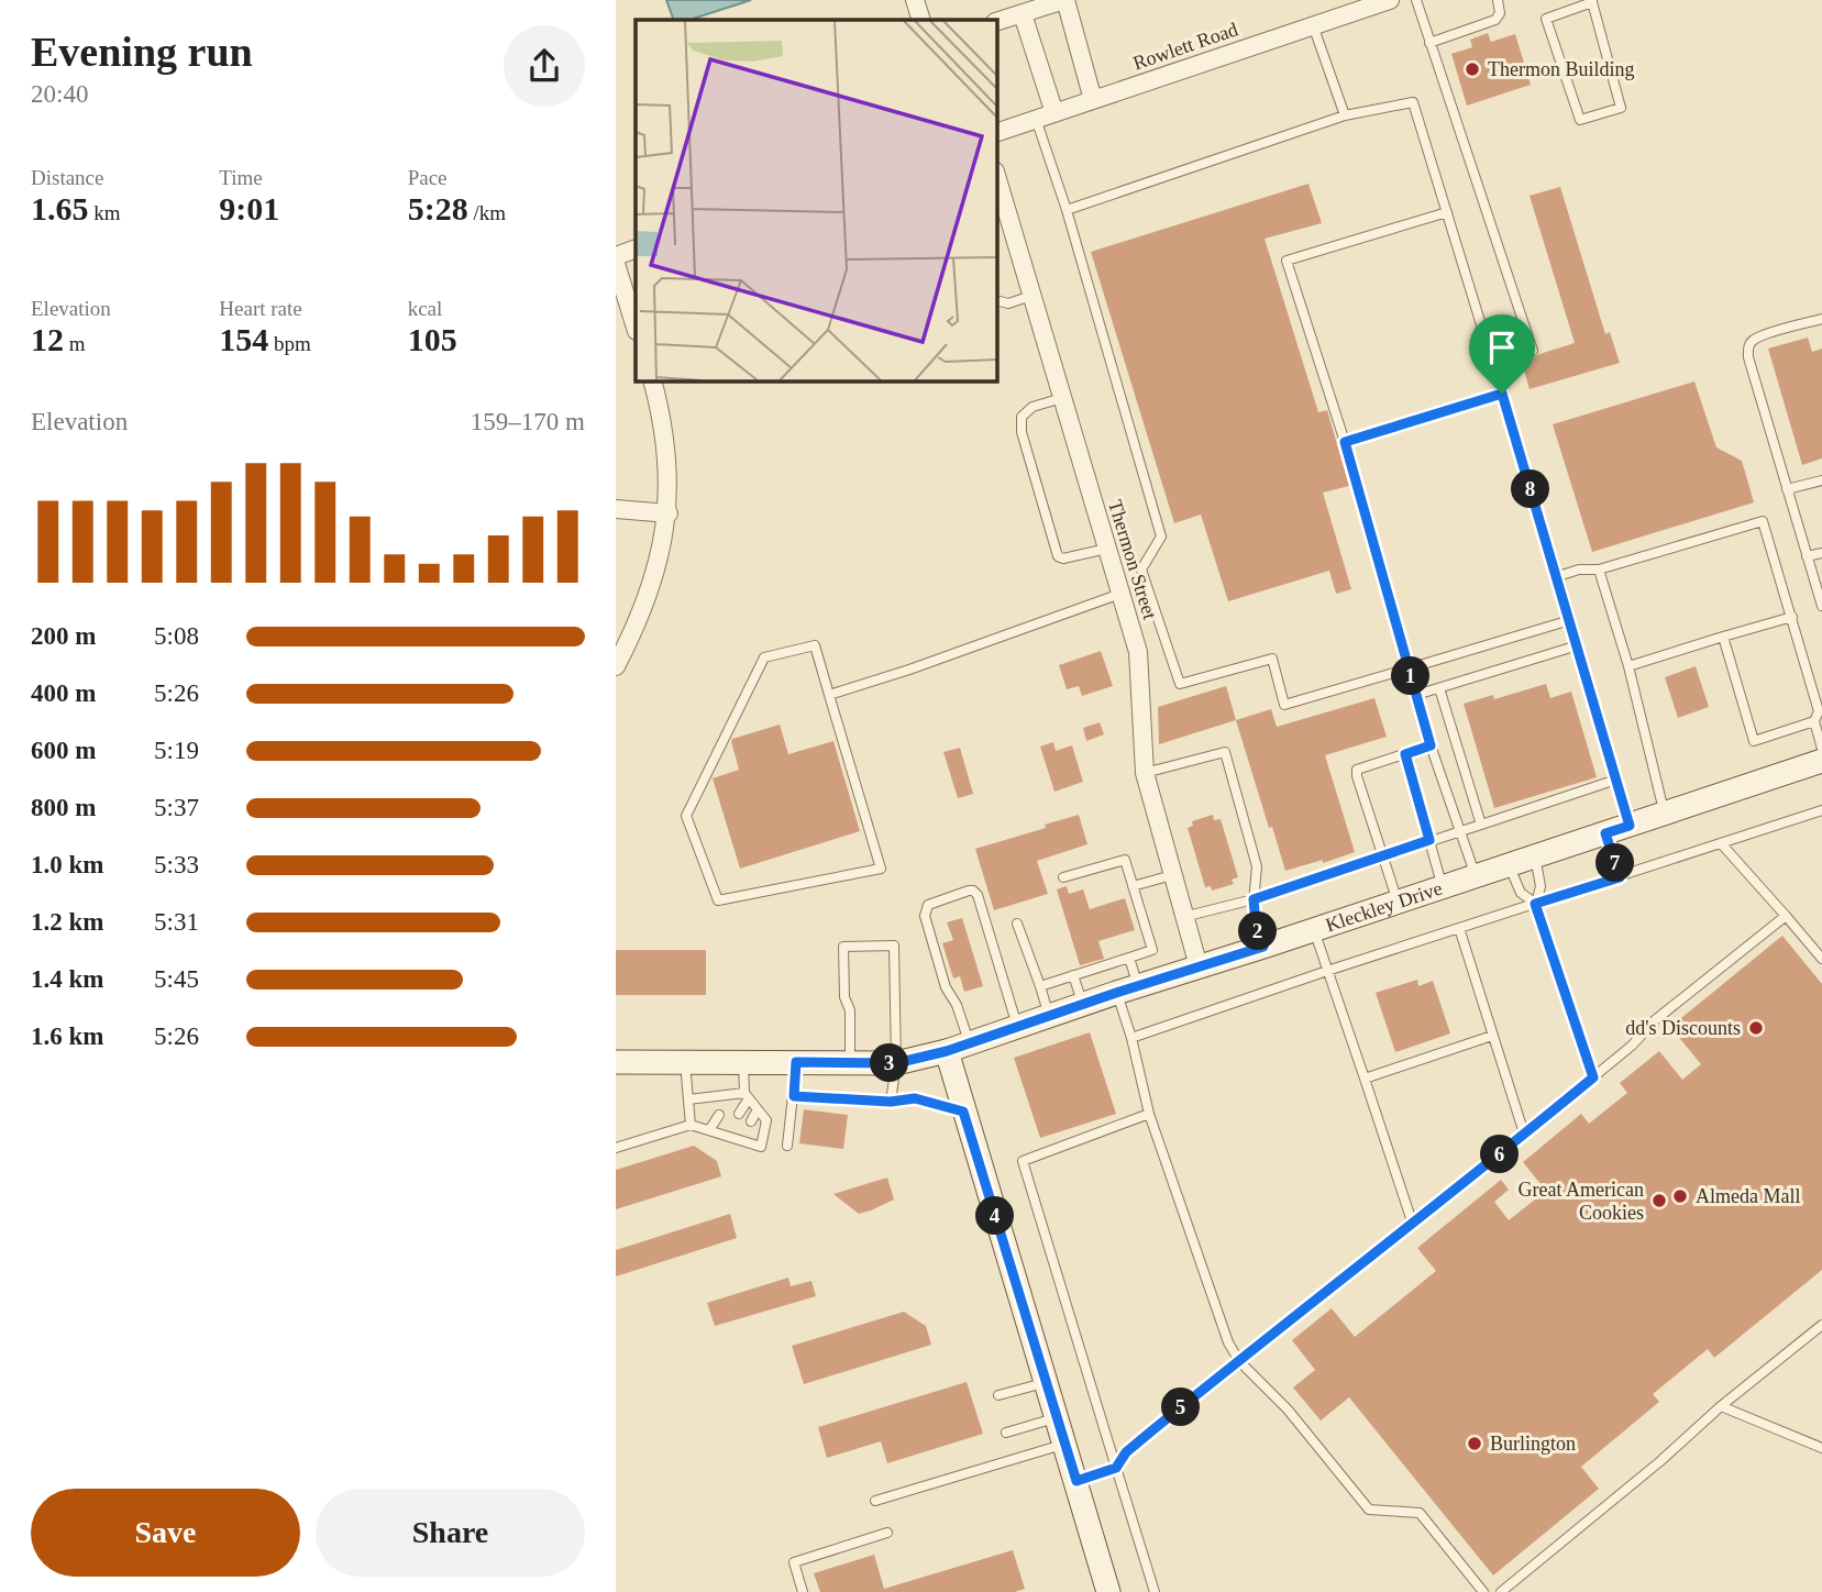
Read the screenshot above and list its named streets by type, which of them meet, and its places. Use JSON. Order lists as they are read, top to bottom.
{
  "streets": {
    "street": ["Rowlett Road", "Thermon Street", "Kleckley Drive"]
  },
  "crossings": [
    ["Thermon Street", "Kleckley Drive"]
  ],
  "places": [
    "Thermon Building",
    "dd's Discounts",
    "Almeda Mall",
    "Great American Cookies",
    "Burlington"
  ],
  "page": {
    "heading": ["Evening run", "20:40"],
    "stats": [
      ["Distance", "1.65 km"],
      ["Time", "9:01"],
      ["Pace", "5:28 /km"],
      ["Elevation", "12 m"],
      ["Heart rate", "154 bpm"],
      ["kcal", "105"]
    ],
    "chart": ["Elevation", "159–170 m"],
    "pins": [
      "8",
      "1",
      "7",
      "2",
      "3",
      "6",
      "4",
      "5"
    ],
    "list": [
      {
        "name": "200 m",
        "note": "5:08"
      },
      {
        "name": "400 m",
        "note": "5:26"
      },
      {
        "name": "600 m",
        "note": "5:19"
      },
      {
        "name": "800 m",
        "note": "5:37"
      },
      {
        "name": "1.0 km",
        "note": "5:33"
      },
      {
        "name": "1.2 km",
        "note": "5:31"
      },
      {
        "name": "1.4 km",
        "note": "5:45"
      },
      {
        "name": "1.6 km",
        "note": "5:26"
      }
    ],
    "buttons": ["Save", "Share"]
  }
}
